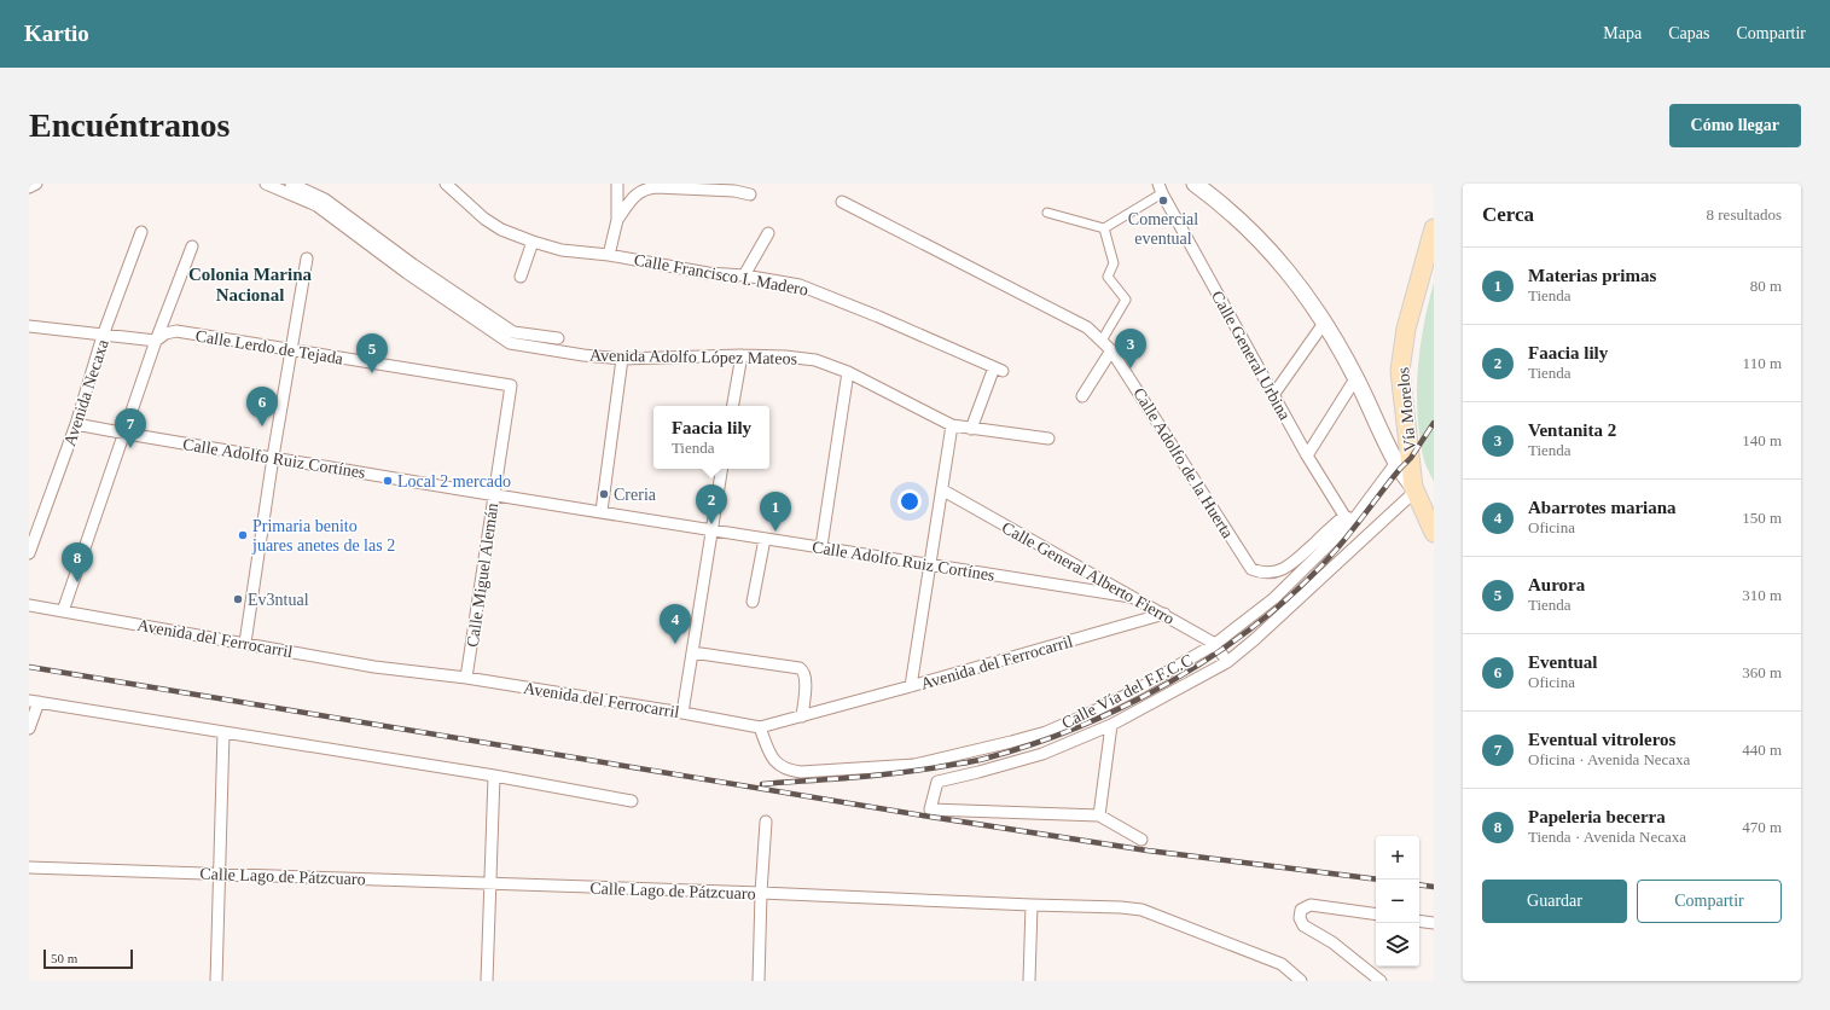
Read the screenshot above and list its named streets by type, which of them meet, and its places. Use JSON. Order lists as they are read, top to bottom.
{
  "streets": {
    "main road": ["Vía Morelos"],
    "street": [
      "Calle Francisco I. Madero",
      "Calle Lerdo de Tejada",
      "Calle General Urbina",
      "Avenida Adolfo López Mateos",
      "Avenida Necaxa",
      "Calle Adolfo Ruiz Cortínes",
      "Calle Adolfo de la Huerta",
      "Calle General Alberto Fierro",
      "Calle Miguel Alemán",
      "Avenida del Ferrocarril",
      "Calle Vía del F.F.C.C",
      "Calle Lago de Pátzcuaro"
    ]
  },
  "crossings": [
    ["Calle Francisco I. Madero", "Avenida Adolfo López Mateos"],
    ["Calle Lerdo de Tejada", "Avenida Necaxa"],
    ["Calle Lerdo de Tejada", "Calle Miguel Alemán"],
    ["Calle General Urbina", "Calle Adolfo de la Huerta"],
    ["Calle General Urbina", "Calle Vía del F.F.C.C"],
    ["Avenida Necaxa", "Calle Adolfo Ruiz Cortínes"],
    ["Vía Morelos", "Calle Vía del F.F.C.C"],
    ["Calle Adolfo Ruiz Cortínes", "Calle General Alberto Fierro"],
    ["Calle Adolfo Ruiz Cortínes", "Calle Miguel Alemán"],
    ["Calle Adolfo de la Huerta", "Calle Vía del F.F.C.C"],
    ["Calle General Alberto Fierro", "Avenida del Ferrocarril"],
    ["Calle General Alberto Fierro", "Calle Vía del F.F.C.C"],
    ["Calle Miguel Alemán", "Avenida del Ferrocarril"],
    ["Avenida del Ferrocarril", "Calle Vía del F.F.C.C"]
  ],
  "districts": ["Colonia Marina Nacional"],
  "places": [
    "Comercial eventual",
    "Local 2 mercado",
    "Creria",
    "Primaria benito juares anetes de las 2",
    "Ev3ntual"
  ],
  "scale_bar": "50 m",
  "page": {
    "header": "Kartio",
    "nav": ["Mapa", "Capas", "Compartir"],
    "buttons": [
      "Cómo llegar",
      ["Guardar", "Compartir"]
    ],
    "title": "Encuéntranos",
    "heading": ["Cerca", "8 resultados"],
    "list": [
      {
        "mark": "1",
        "name": "Materias primas",
        "note": "Tienda",
        "value": "80 m"
      },
      {
        "mark": "2",
        "name": "Faacia lily",
        "note": "Tienda",
        "value": "110 m"
      },
      {
        "mark": "3",
        "name": "Ventanita 2",
        "note": "Tienda",
        "value": "140 m"
      },
      {
        "mark": "4",
        "name": "Abarrotes mariana",
        "note": "Oficina",
        "value": "150 m"
      },
      {
        "mark": "5",
        "name": "Aurora",
        "note": "Tienda",
        "value": "310 m"
      },
      {
        "mark": "6",
        "name": "Eventual",
        "note": "Oficina",
        "value": "360 m"
      },
      {
        "mark": "7",
        "name": "Eventual vitroleros",
        "note": "Oficina · Avenida Necaxa",
        "value": "440 m"
      },
      {
        "mark": "8",
        "name": "Papeleria becerra",
        "note": "Tienda · Avenida Necaxa",
        "value": "470 m"
      }
    ],
    "pins": [
      "3",
      "5",
      "6",
      "7",
      "2",
      "1",
      "8",
      "4"
    ],
    "popup": ["Faacia lily", "Tienda"],
    "map_buttons": ["+", "−"],
    "scale": "50 m"
  }
}
